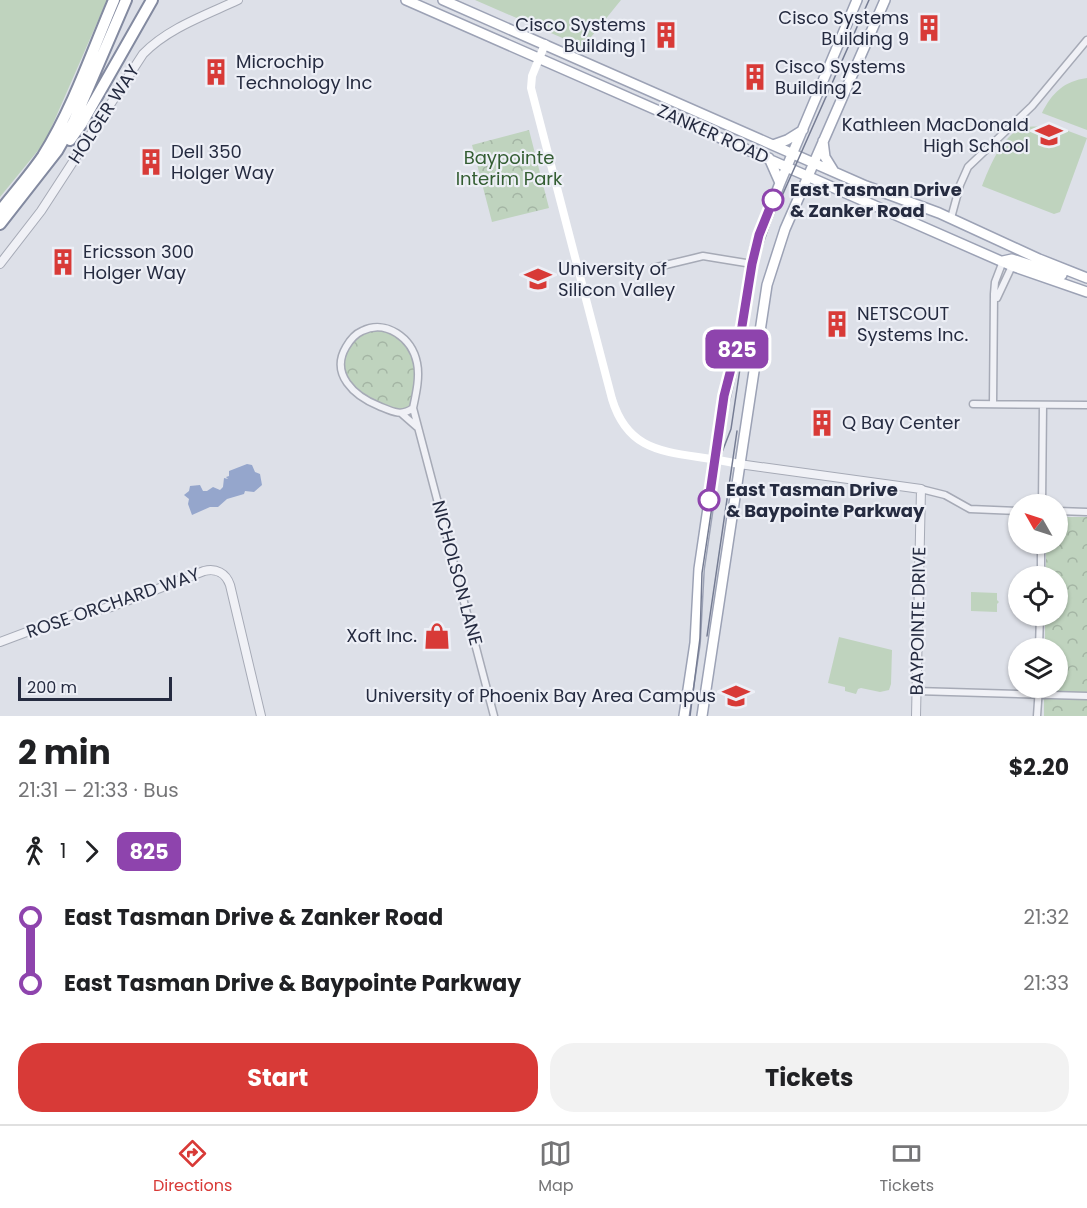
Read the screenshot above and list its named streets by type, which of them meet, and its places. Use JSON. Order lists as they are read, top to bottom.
{
  "streets": {
    "main road": ["ZANKER ROAD"],
    "street": [
      "HOLGER WAY",
      "NICHOLSON LANE",
      "ROSE ORCHARD WAY",
      "BAYPOINTE DRIVE"
    ]
  },
  "parks": ["Baypointe Interim Park"],
  "places": {
    "building": [
      "Cisco Systems Building 9",
      "Cisco Systems Building 1",
      "Microchip Technology Inc",
      "Cisco Systems Building 2",
      "Dell 350 Holger Way",
      "Ericsson 300 Holger Way",
      "NETSCOUT Systems Inc.",
      "Q Bay Center"
    ],
    "school or university": ["Kathleen MacDonald High School", "University of Silicon Valley", "University of Phoenix Bay Area Campus"],
    "other": ["East Tasman Drive & Zanker Road", "East Tasman Drive & Baypointe Parkway"],
    "shop": ["Xoft Inc."]
  },
  "lines": ["bus line 825"],
  "scale_bar": "200 m",
  "north": "top left",
  "page": {
    "on_map": "825",
    "scale": "200 m",
    "heading": ["2 min", "21:31 – 21:33 · Bus", "$2.20"],
    "legs": ["1", "825"],
    "list": [
      {
        "name": "East Tasman Drive & Zanker Road",
        "value": "21:32"
      },
      {
        "name": "East Tasman Drive & Baypointe Parkway",
        "value": "21:33"
      }
    ],
    "buttons": ["Start", "Tickets"],
    "tabs": ["Directions", "Map", "Tickets"]
  }
}
